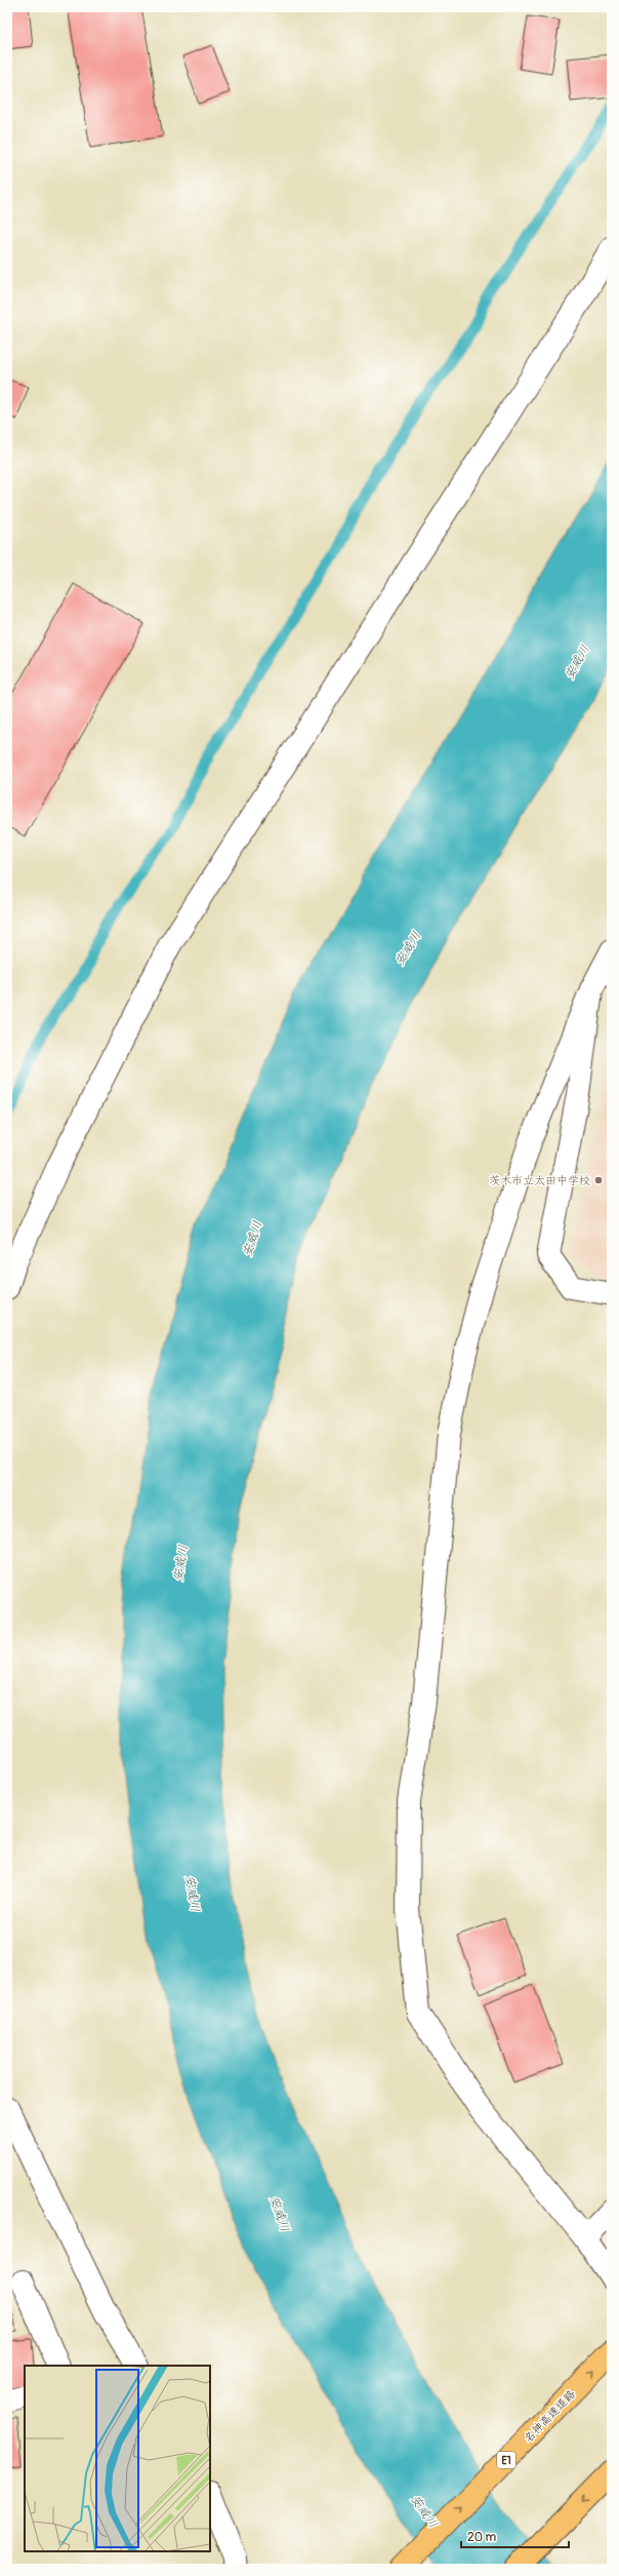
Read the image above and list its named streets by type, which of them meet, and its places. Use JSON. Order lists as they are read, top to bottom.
{
  "streets": {
    "highway": ["名神高速道路", "E1"]
  },
  "water": ["安威川"],
  "places": ["茨木市立太田中学校"],
  "scale_bar": "20 m"
}
